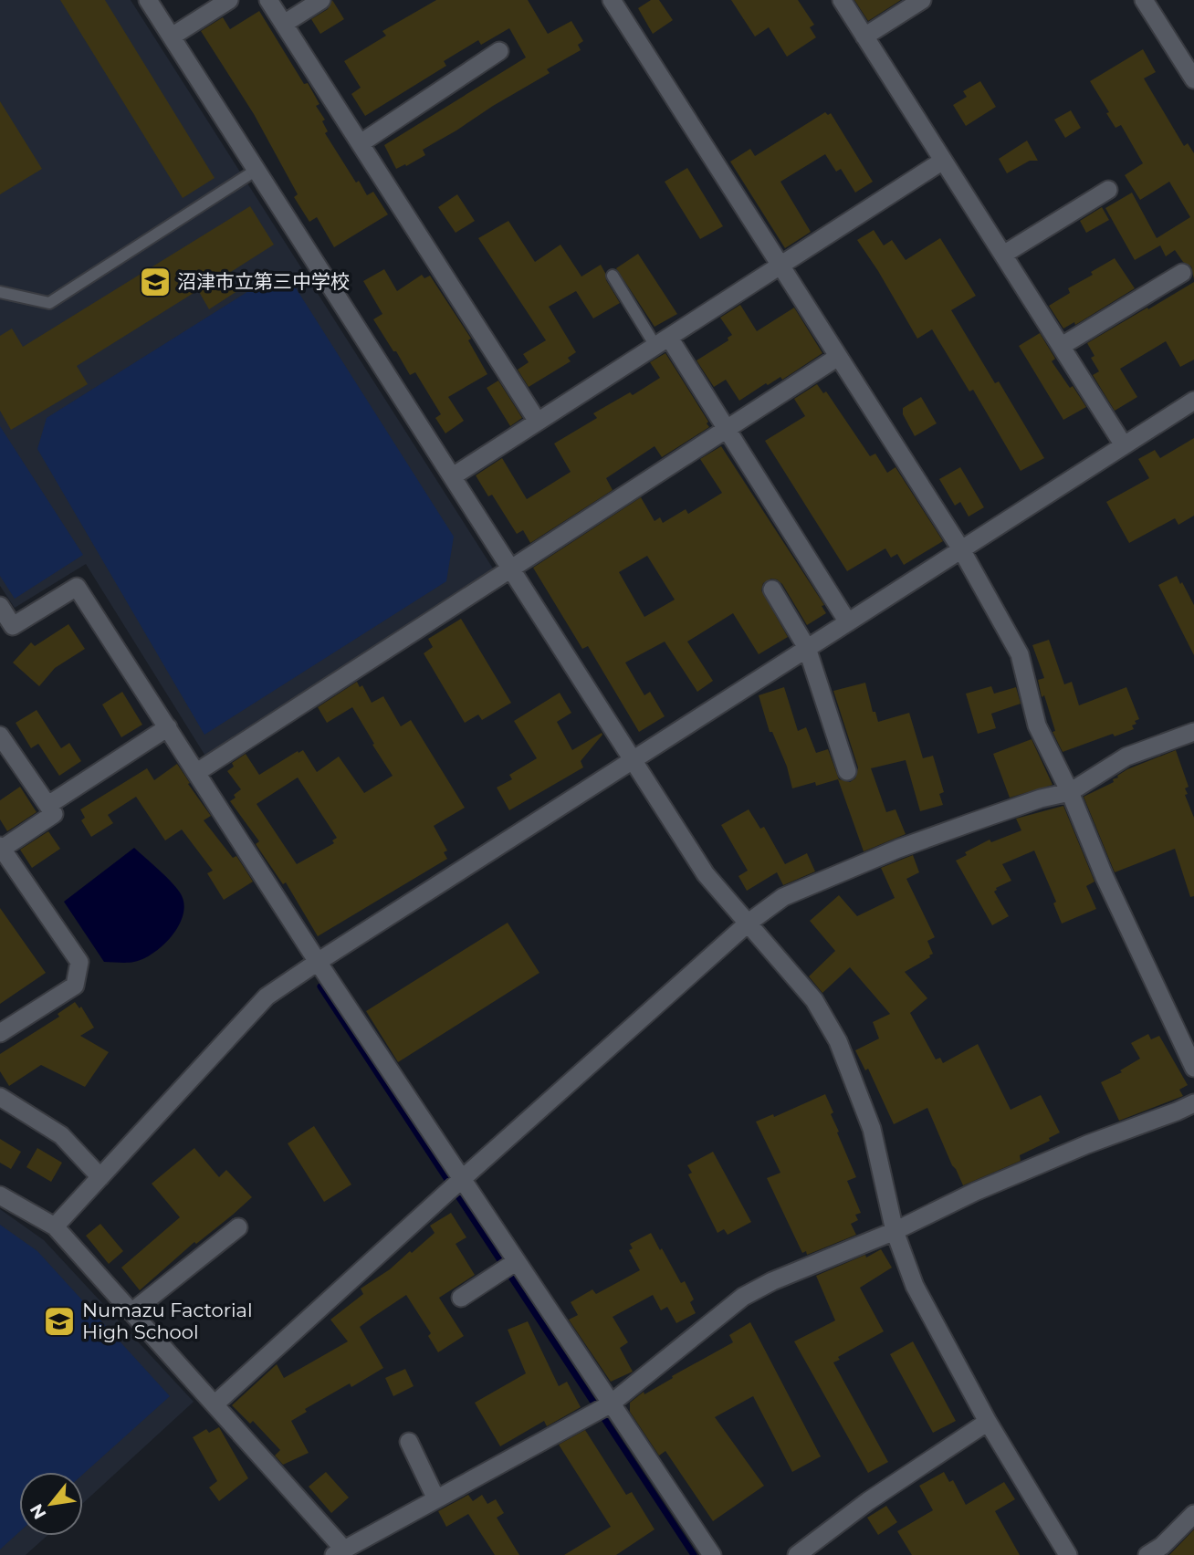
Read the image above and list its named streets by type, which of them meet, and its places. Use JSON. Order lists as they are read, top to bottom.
{
  "places": {
    "school or university": ["沼津市立第三中学校", "Numazu Factorial High School"]
  },
  "north": "bottom left"
}
